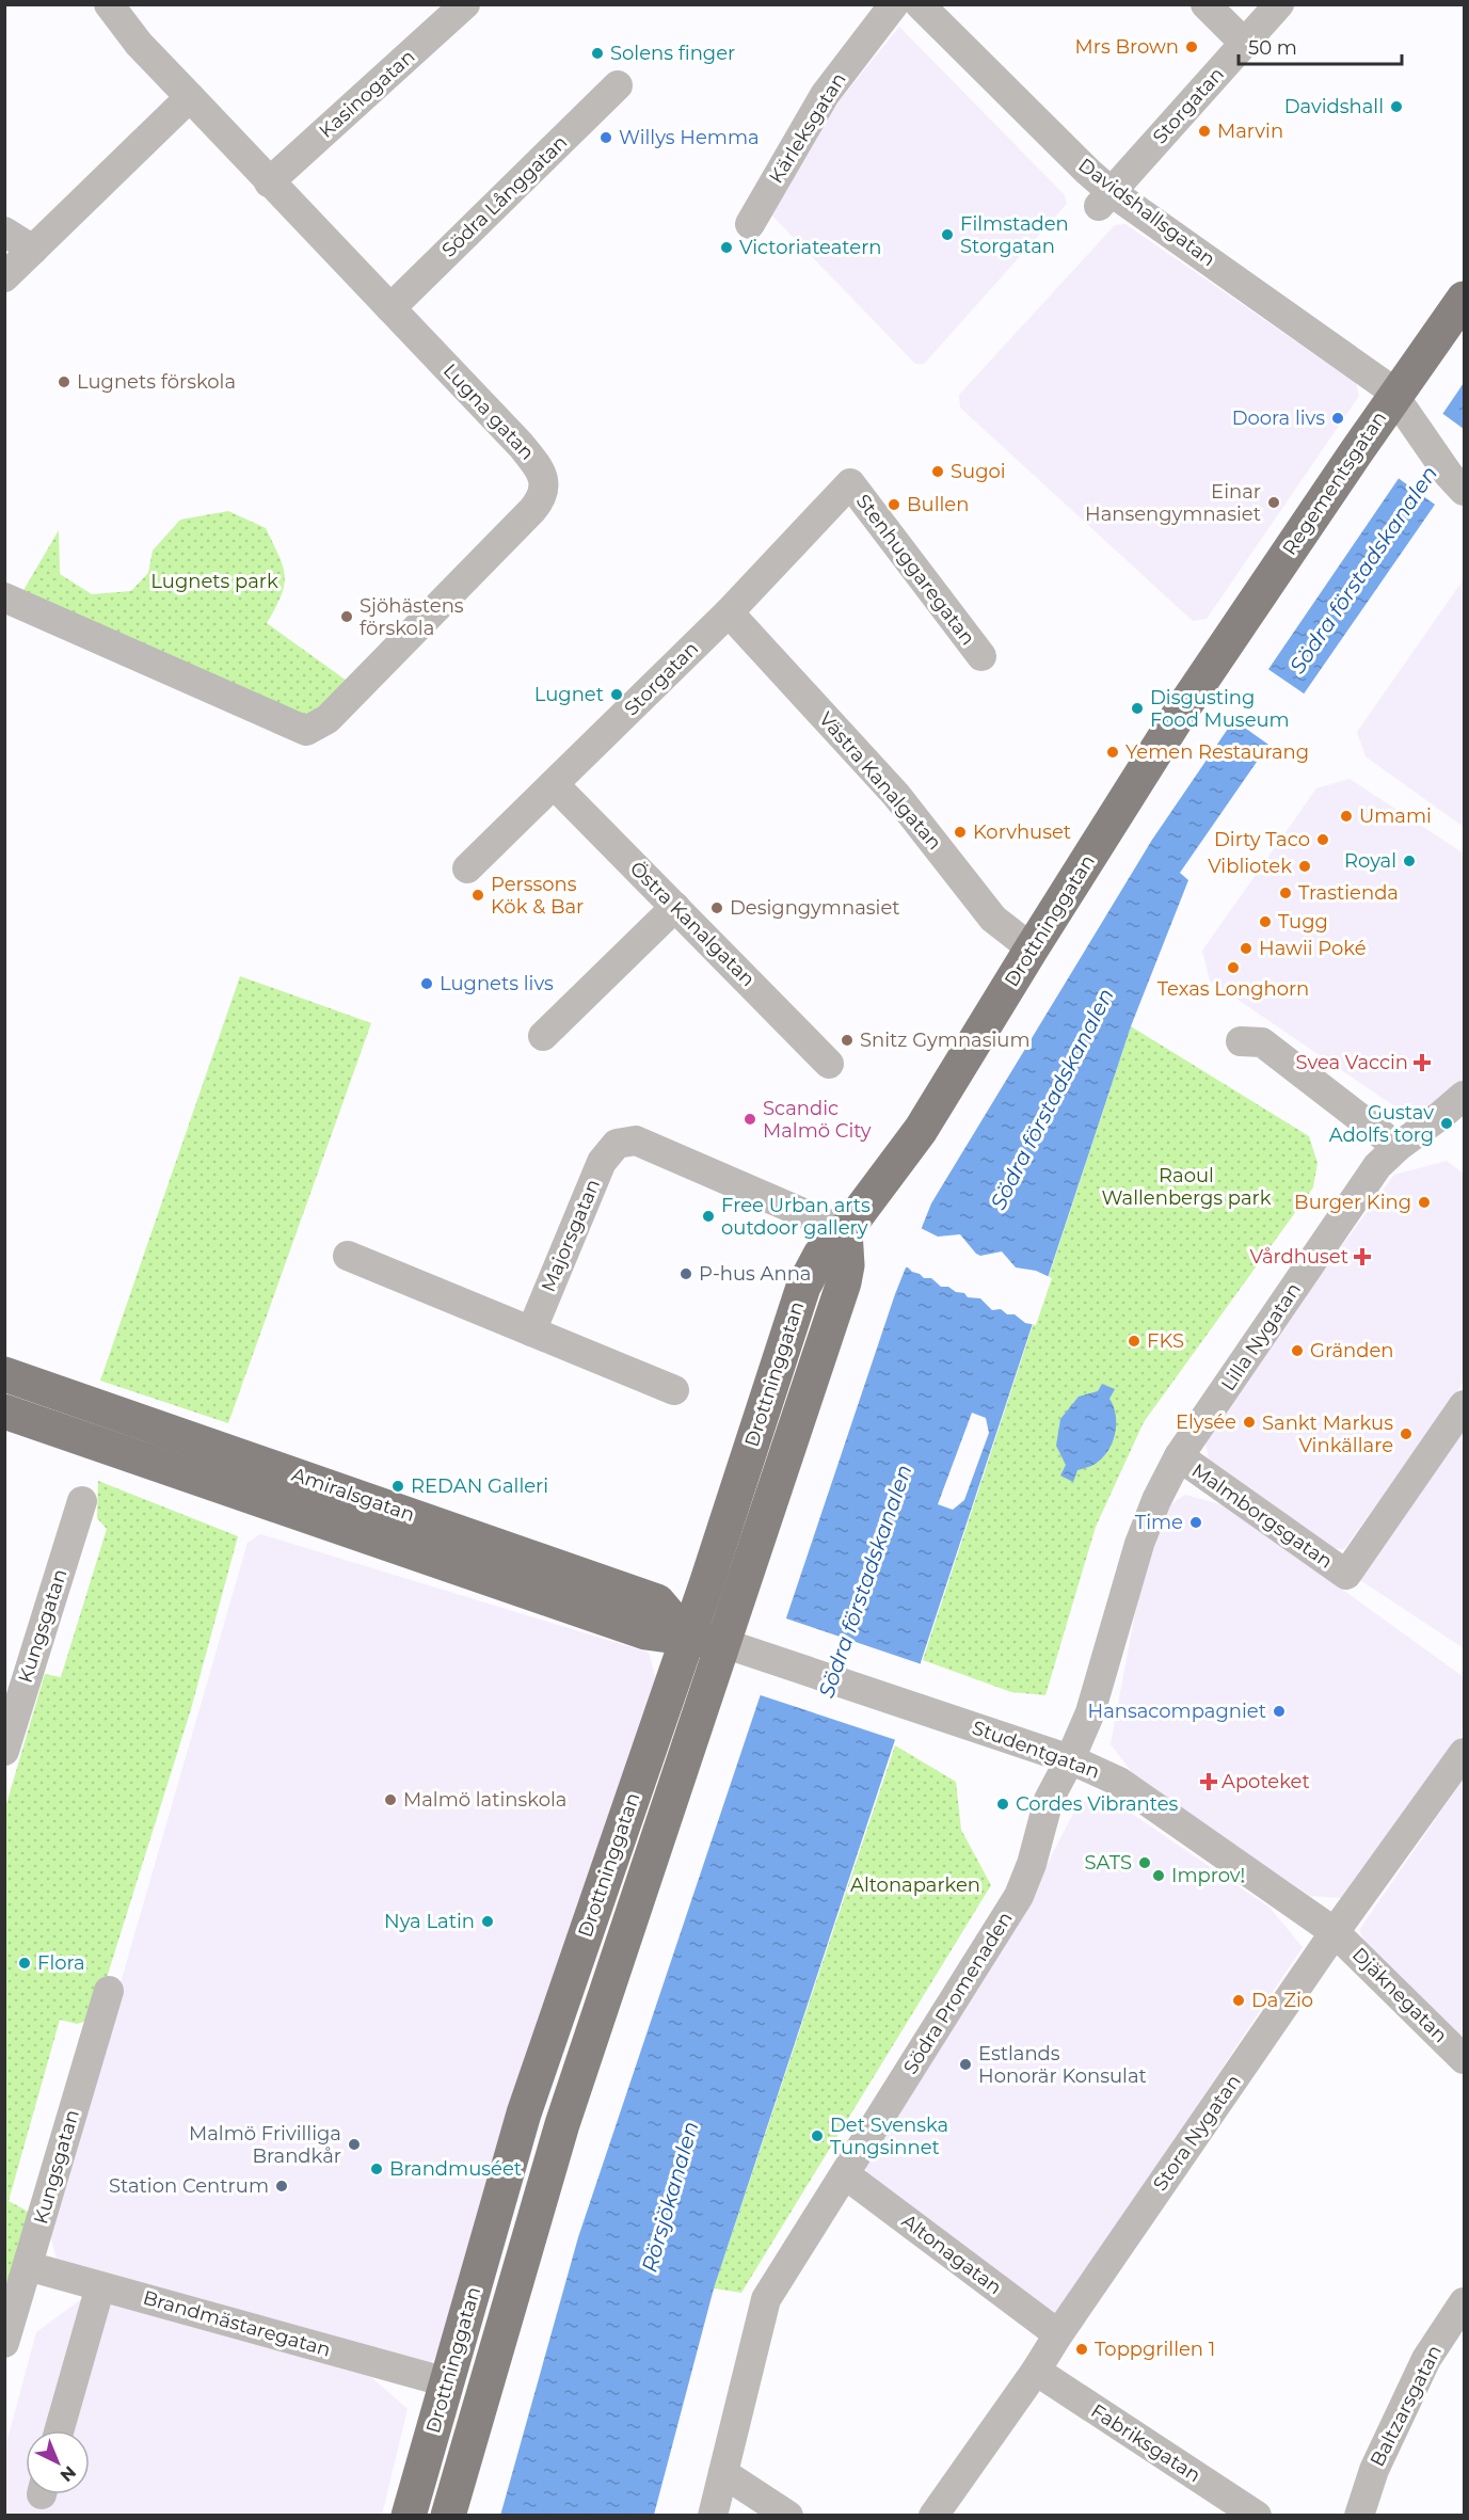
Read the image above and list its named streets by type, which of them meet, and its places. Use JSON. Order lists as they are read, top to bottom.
{
  "streets": {
    "main road": ["Regementsgatan", "Drottninggatan", "Amiralsgatan"],
    "street": [
      "Kasinogatan",
      "Storgatan",
      "Kärleksgatan",
      "Södra Långgatan",
      "Davidshallsgatan",
      "Lugna gatan",
      "Stenhuggaregatan",
      "Västra Kanalgatan",
      "Östra Kanalgatan",
      "Majorsgatan",
      "Lilla Nygatan",
      "Malmborgsgatan",
      "Kungsgatan",
      "Studentgatan",
      "Södra Promenaden",
      "Djäknegatan",
      "Stora Nygatan",
      "Altonagatan",
      "Brandmästaregatan",
      "Baltzarsgatan",
      "Fabriksgatan"
    ]
  },
  "crossings": [
    ["Kasinogatan", "Lugna gatan"],
    ["Storgatan", "Davidshallsgatan"],
    ["Storgatan", "Stenhuggaregatan"],
    ["Storgatan", "Västra Kanalgatan"],
    ["Storgatan", "Östra Kanalgatan"],
    ["Södra Långgatan", "Lugna gatan"],
    ["Davidshallsgatan", "Regementsgatan"],
    ["Regementsgatan", "Drottninggatan"],
    ["Västra Kanalgatan", "Drottninggatan"],
    ["Drottninggatan", "Majorsgatan"],
    ["Drottninggatan", "Amiralsgatan"],
    ["Drottninggatan", "Brandmästaregatan"],
    ["Lilla Nygatan", "Malmborgsgatan"],
    ["Lilla Nygatan", "Södra Promenaden"],
    ["Amiralsgatan", "Studentgatan"],
    ["Malmborgsgatan", "Södra Promenaden"],
    ["Kungsgatan", "Brandmästaregatan"],
    ["Studentgatan", "Södra Promenaden"],
    ["Studentgatan", "Djäknegatan"],
    ["Studentgatan", "Stora Nygatan"],
    ["Södra Promenaden", "Altonagatan"],
    ["Djäknegatan", "Stora Nygatan"],
    ["Stora Nygatan", "Altonagatan"],
    ["Stora Nygatan", "Fabriksgatan"]
  ],
  "water": ["Södra förstadskanalen", "Rörsjökanalen"],
  "parks": ["Lugnets park", "Raoul Wallenbergs park", "Altonaparken"],
  "places": {
    "other": [
      "Mrs Brown",
      "Solens finger",
      "Davidshall",
      "Marvin",
      "Willys Hemma",
      "Filmstaden Storgatan",
      "Victoriateatern",
      "Lugnets förskola",
      "Doora livs",
      "Sugoi",
      "Einar Hansengymnasiet",
      "Bullen",
      "Sjöhästens förskola",
      "Lugnet",
      "Disgusting Food Museum",
      "Yemen Restaurang",
      "Umami",
      "Korvhuset",
      "Dirty Taco",
      "Royal",
      "Vibliotek",
      "Trastienda",
      "Perssons Kök & Bar",
      "Designgymnasiet",
      "Tugg",
      "Hawii Poké",
      "Texas Longhorn",
      "Lugnets livs",
      "Snitz Gymnasium",
      "Scandic Malmö City",
      "Gustav Adolfs torg",
      "Burger King",
      "Free Urban arts outdoor gallery",
      "P-hus Anna",
      "FKS",
      "Gränden",
      "Elysée",
      "Sankt Markus Vinkällare",
      "REDAN Galleri",
      "Time",
      "Hansacompagniet",
      "Malmö latinskola",
      "Cordes Vibrantes",
      "SATS",
      "Improv!",
      "Nya Latin",
      "Flora",
      "Da Zio",
      "Estlands Honorär Konsulat",
      "Det Svenska Tungsinnet",
      "Malmö Frivilliga Brandkår",
      "Brandmuséet",
      "Station Centrum",
      "Toppgrillen 1"
    ],
    "health": ["Svea Vaccin", "Vårdhuset", "Apoteket"]
  },
  "scale_bar": "50 m",
  "north": "bottom right"
}
